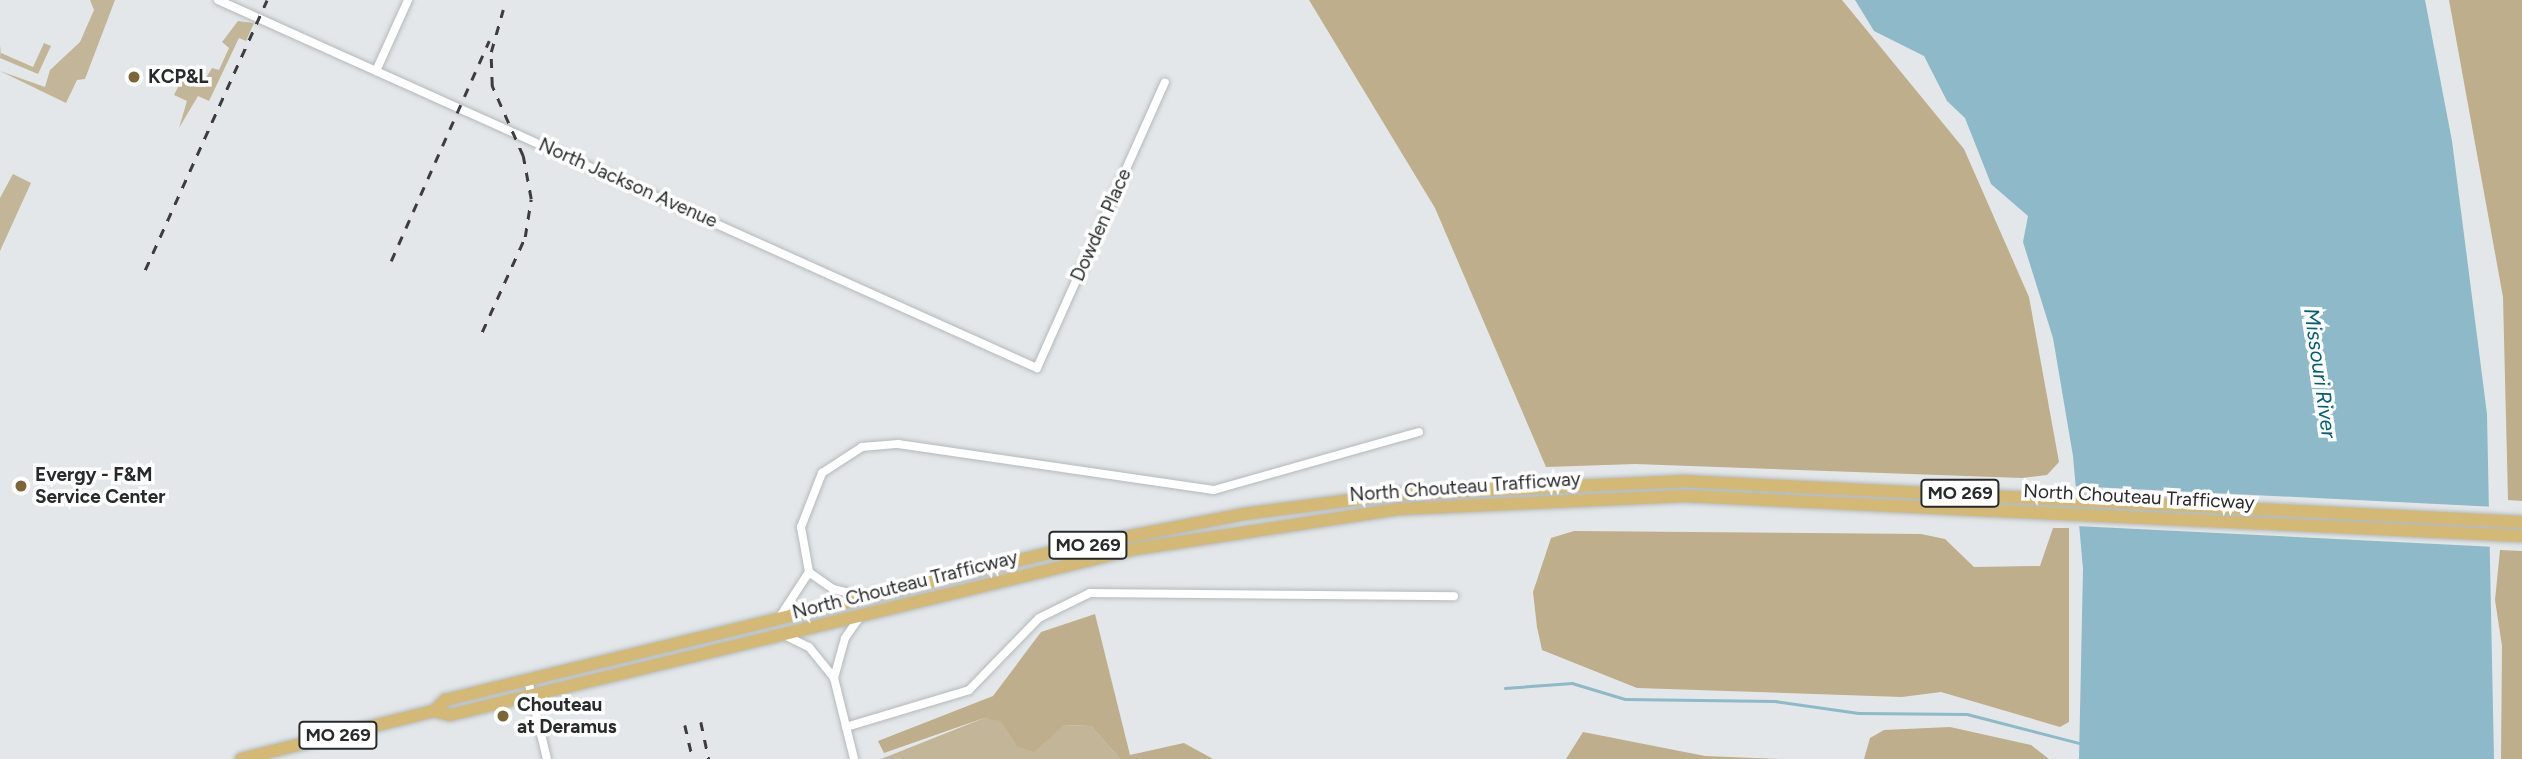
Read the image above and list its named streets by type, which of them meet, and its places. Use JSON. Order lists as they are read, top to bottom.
{
  "streets": {
    "main road": ["North Chouteau Trafficway", "MO 269"],
    "street": ["North Jackson Avenue", "Dowden Place"]
  },
  "crossings": [
    ["North Jackson Avenue", "Dowden Place"]
  ],
  "water": ["Missouri River"],
  "places": ["KCP&L", "Evergy - F&M Service Center", "Chouteau at Deramus"]
}
